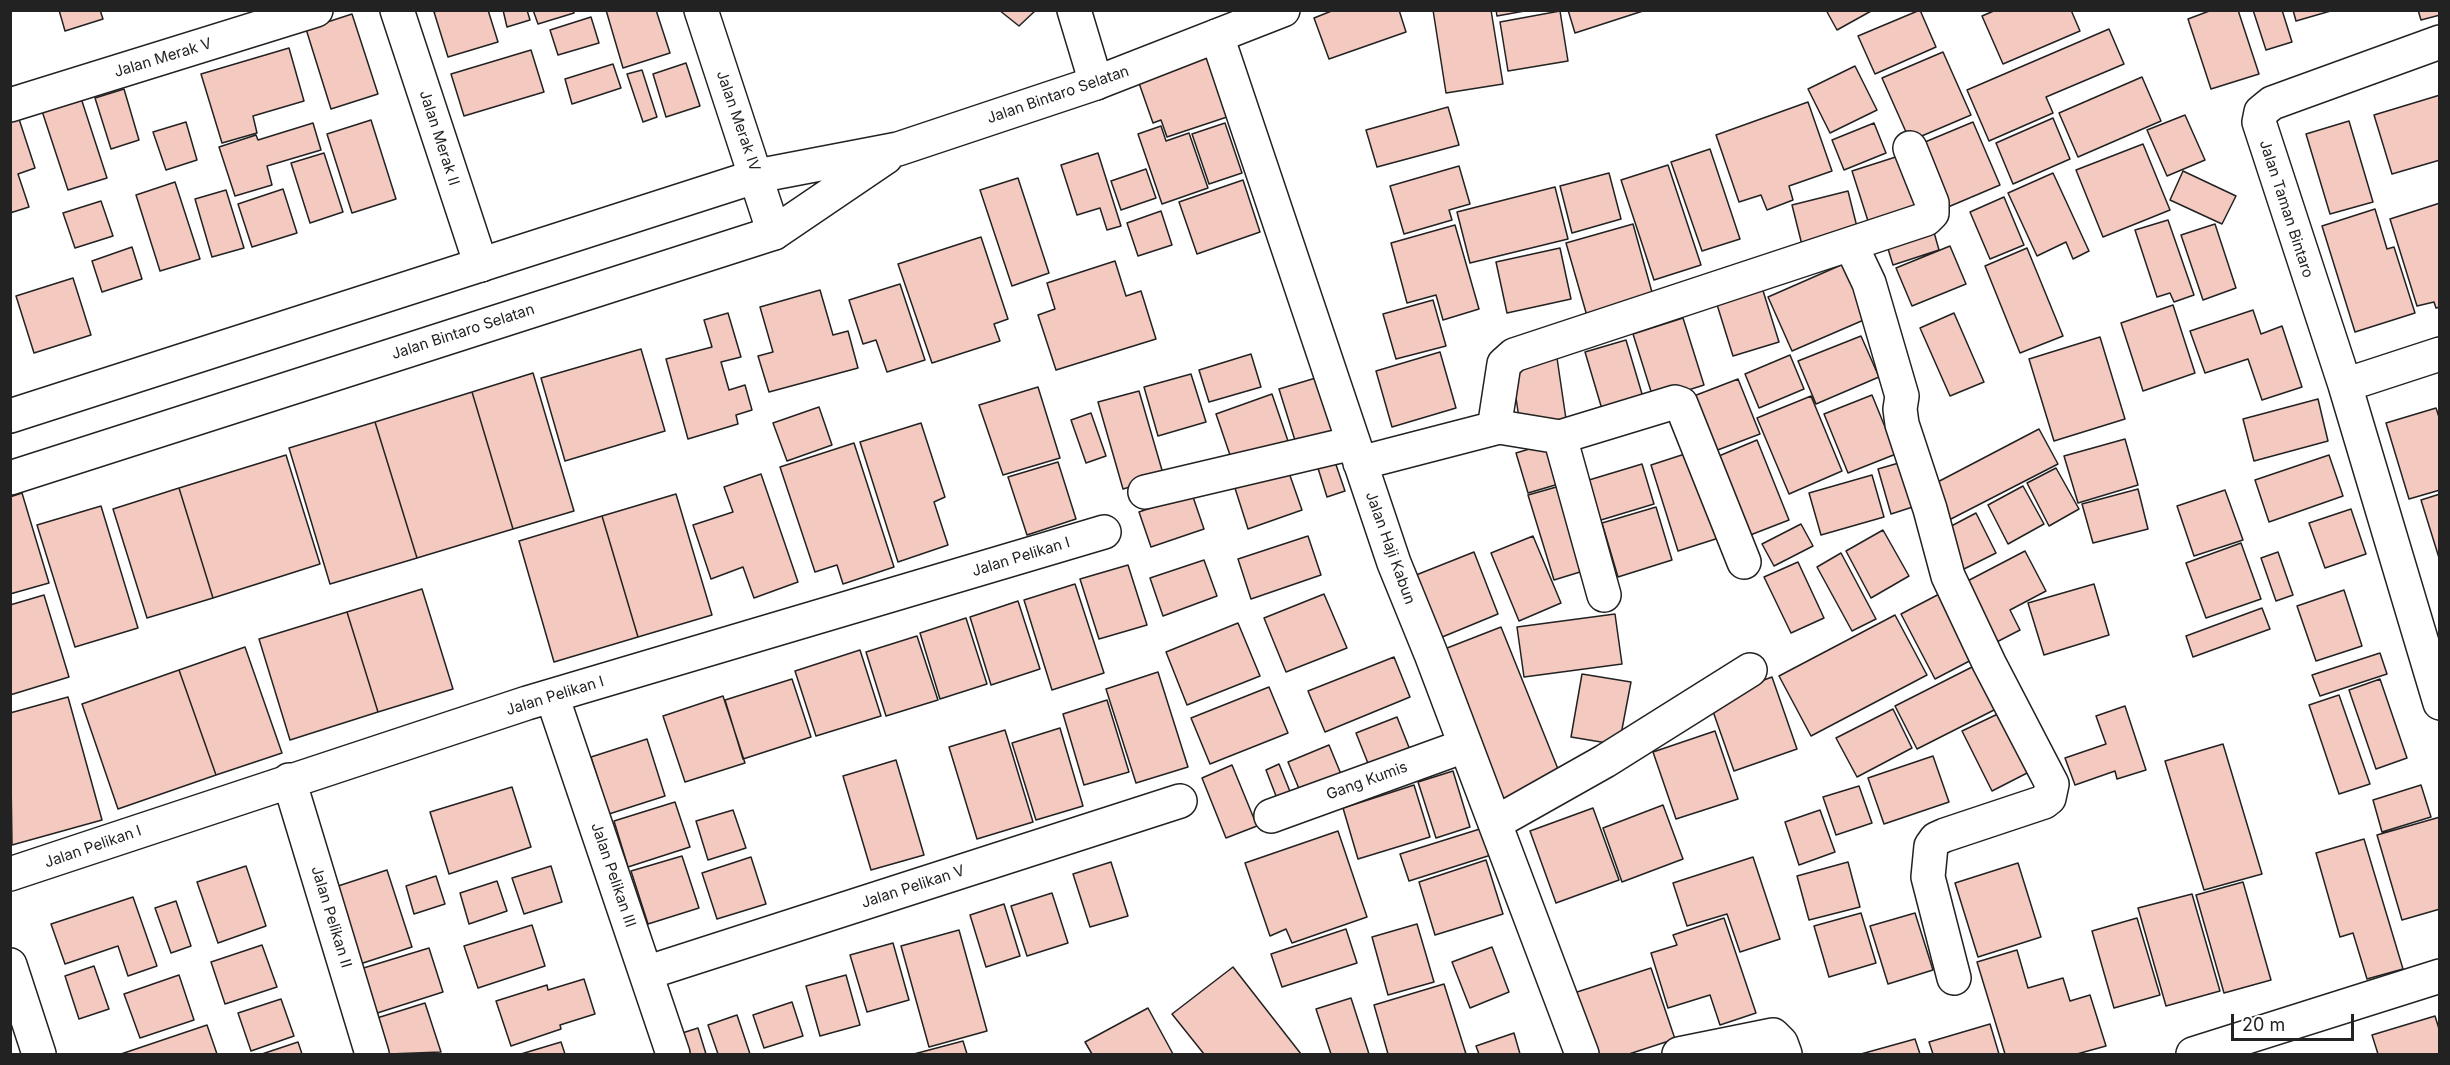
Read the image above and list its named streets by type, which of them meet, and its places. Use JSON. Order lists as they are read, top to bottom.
{
  "streets": {
    "street": [
      "Jalan Merak V",
      "Jalan Bintaro Selatan",
      "Jalan Merak IV",
      "Jalan Merak II",
      "Jalan Taman Bintaro",
      "Jalan Haji Kabun",
      "Jalan Pelikan I",
      "Gang Kumis",
      "Jalan Pelikan III",
      "Jalan Pelikan V",
      "Jalan Pelikan II"
    ]
  },
  "crossings": [
    ["Jalan Bintaro Selatan", "Jalan Merak IV"],
    ["Jalan Bintaro Selatan", "Jalan Merak II"],
    ["Jalan Bintaro Selatan", "Jalan Haji Kabun"],
    ["Jalan Haji Kabun", "Gang Kumis"],
    ["Jalan Pelikan I", "Jalan Pelikan III"],
    ["Jalan Pelikan I", "Jalan Pelikan II"],
    ["Jalan Pelikan III", "Jalan Pelikan V"]
  ],
  "scale_bar": "20 m"
}
